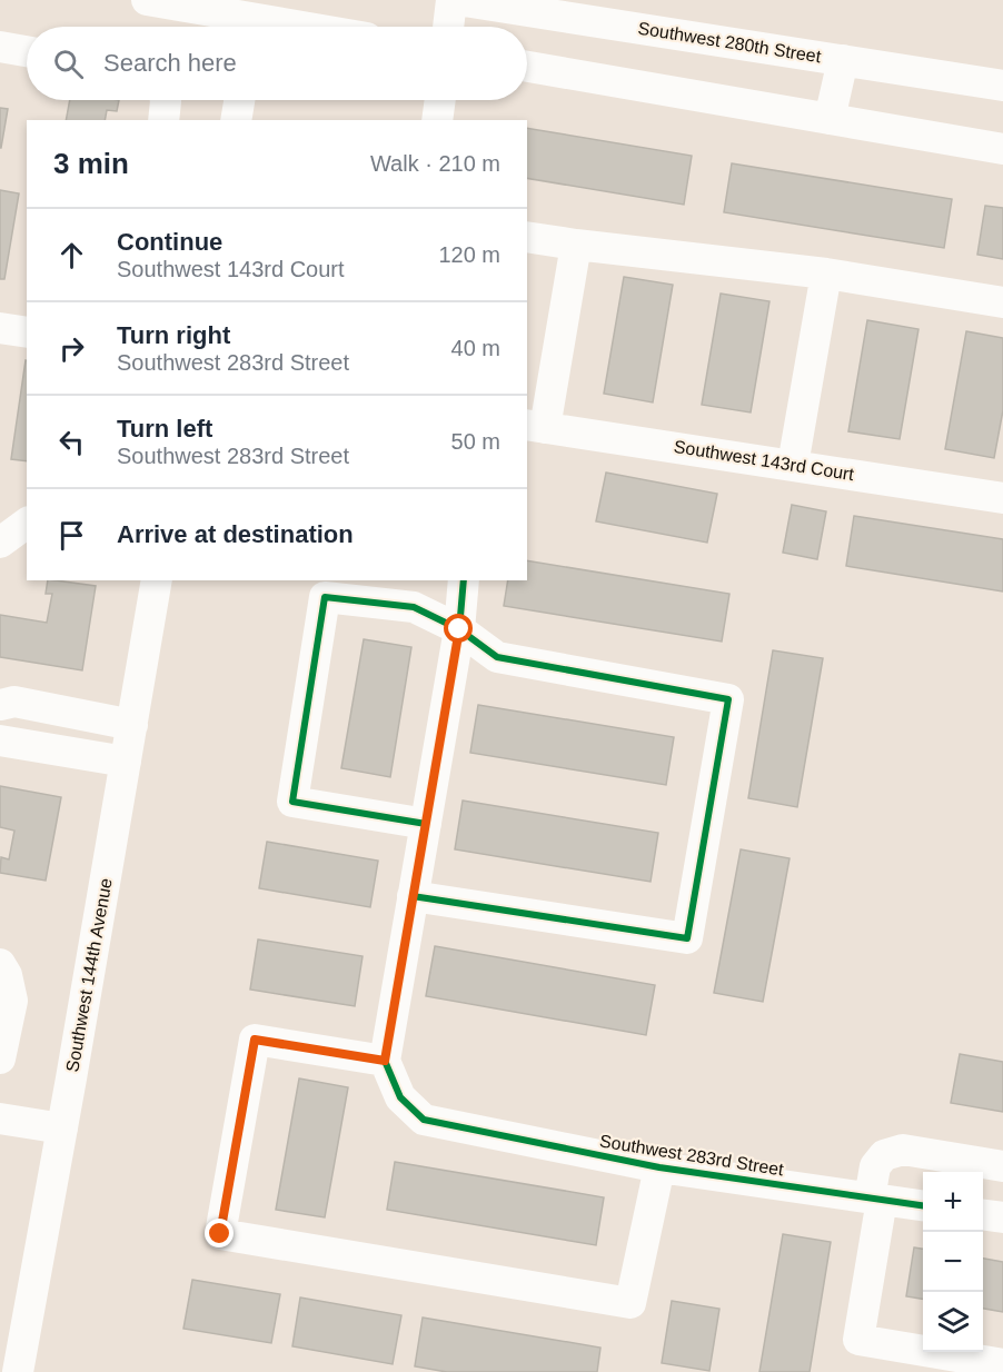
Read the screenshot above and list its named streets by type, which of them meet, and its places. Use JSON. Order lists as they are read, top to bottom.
{
  "streets": {
    "street": [
      "Southwest 280th Street",
      "Southwest 143rd Court",
      "Southwest 144th Avenue",
      "Southwest 283rd Street"
    ]
  },
  "page": {
    "search": "Search here",
    "heading": ["3 min", "Walk · 210 m"],
    "list": [
      ["Continue", "Southwest 143rd Court", "120 m"],
      ["Turn right", "Southwest 283rd Street", "40 m"],
      ["Turn left", "Southwest 283rd Street", "50 m"],
      "Arrive at destination"
    ],
    "map_buttons": ["+", "−"]
  }
}
